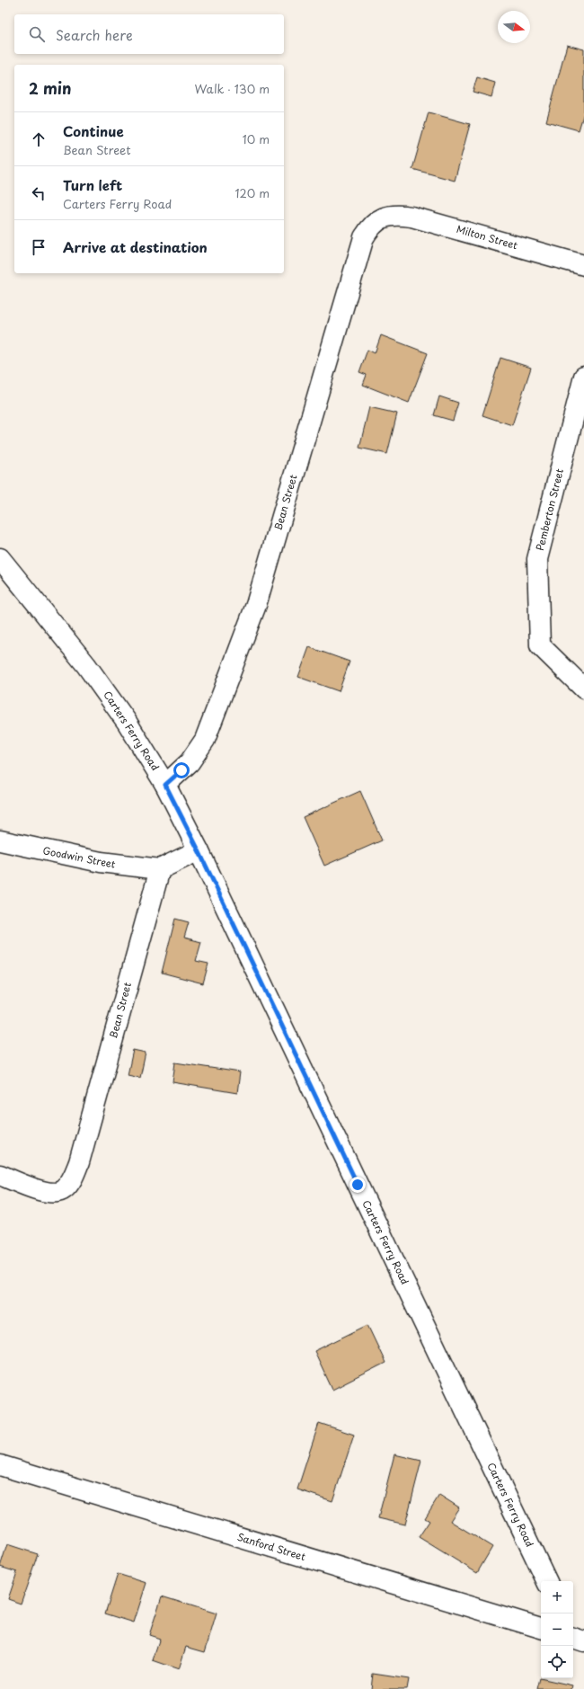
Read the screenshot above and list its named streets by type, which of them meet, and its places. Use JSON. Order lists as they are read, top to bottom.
{
  "streets": {
    "street": [
      "Milton Street",
      "Bean Street",
      "Pemberton Street",
      "Carters Ferry Road",
      "Goodwin Street",
      "Sanford Street"
    ]
  },
  "crossings": [
    ["Milton Street", "Bean Street"],
    ["Bean Street", "Carters Ferry Road"],
    ["Bean Street", "Goodwin Street"]
  ],
  "north": "right",
  "page": {
    "search": "Search here",
    "heading": ["2 min", "Walk · 130 m"],
    "list": [
      ["Continue", "Bean Street", "10 m"],
      ["Turn left", "Carters Ferry Road", "120 m"],
      "Arrive at destination"
    ],
    "map_buttons": ["+", "−"]
  }
}
